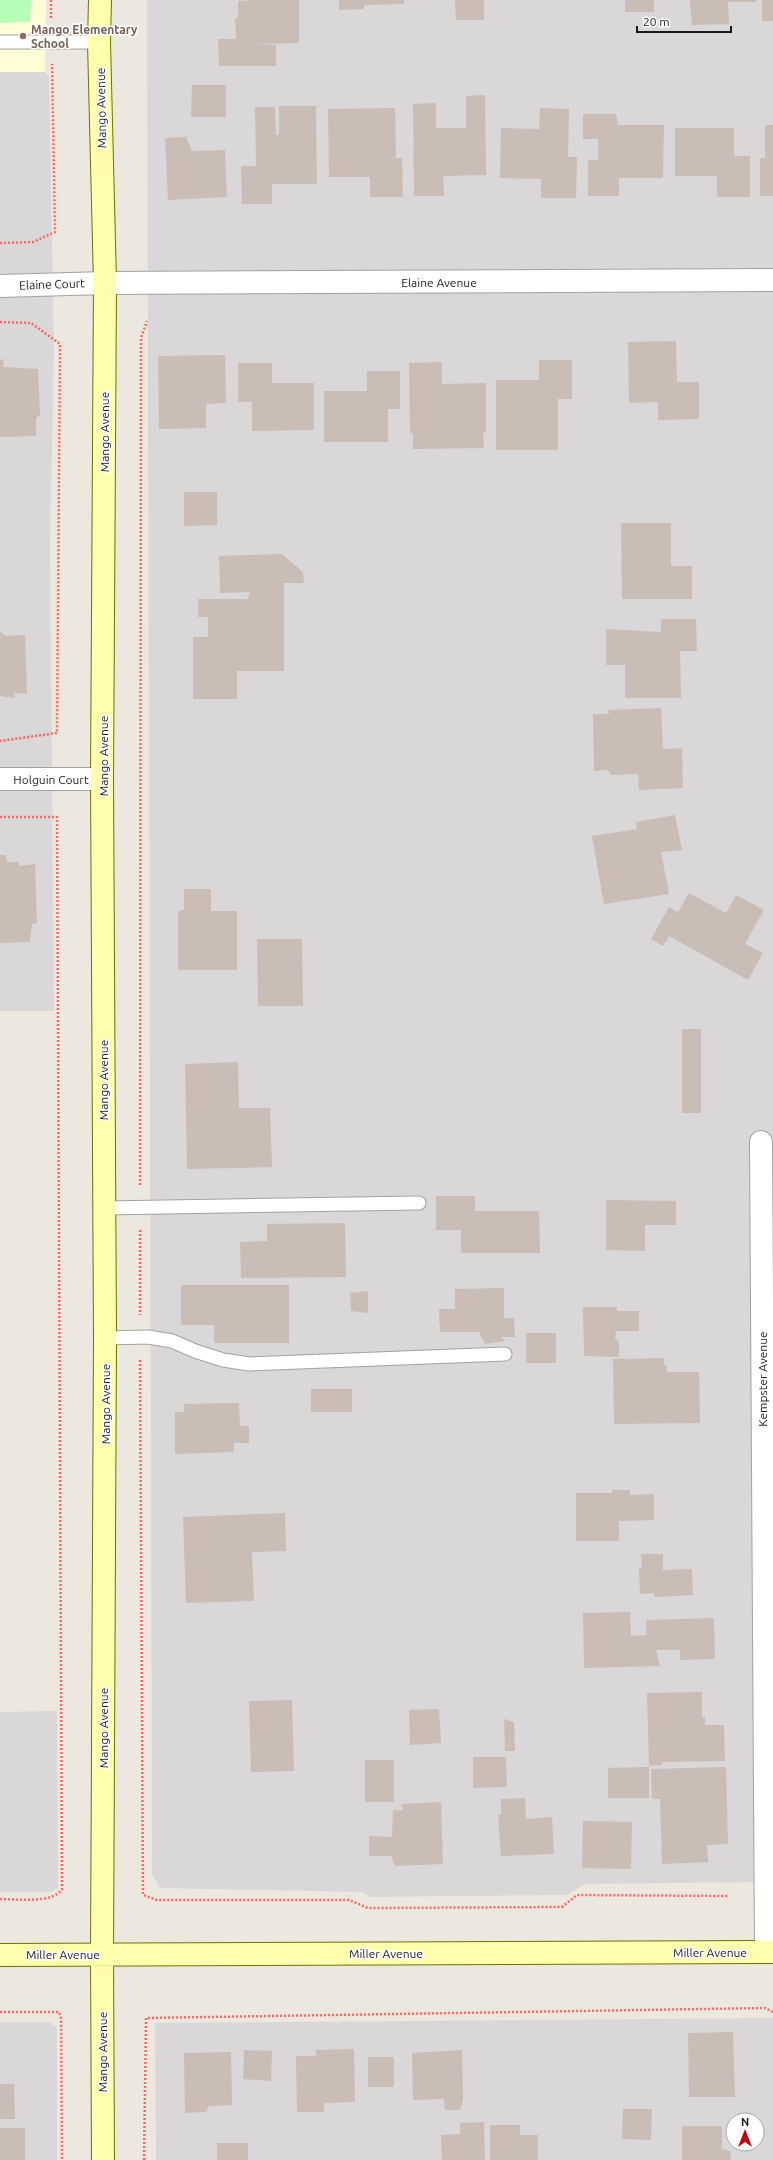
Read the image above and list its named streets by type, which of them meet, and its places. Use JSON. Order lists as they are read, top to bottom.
{
  "streets": {
    "street": [
      "Mango Avenue",
      "Elaine Avenue",
      "Elaine Court",
      "Holguin Court",
      "Kempster Avenue",
      "Miller Avenue"
    ]
  },
  "crossings": [
    ["Mango Avenue", "Elaine Avenue"],
    ["Mango Avenue", "Elaine Court"],
    ["Mango Avenue", "Holguin Court"],
    ["Mango Avenue", "Miller Avenue"],
    ["Elaine Avenue", "Elaine Court"],
    ["Kempster Avenue", "Miller Avenue"]
  ],
  "places": ["Mango Elementary School"],
  "scale_bar": "20 m",
  "north": "top"
}
